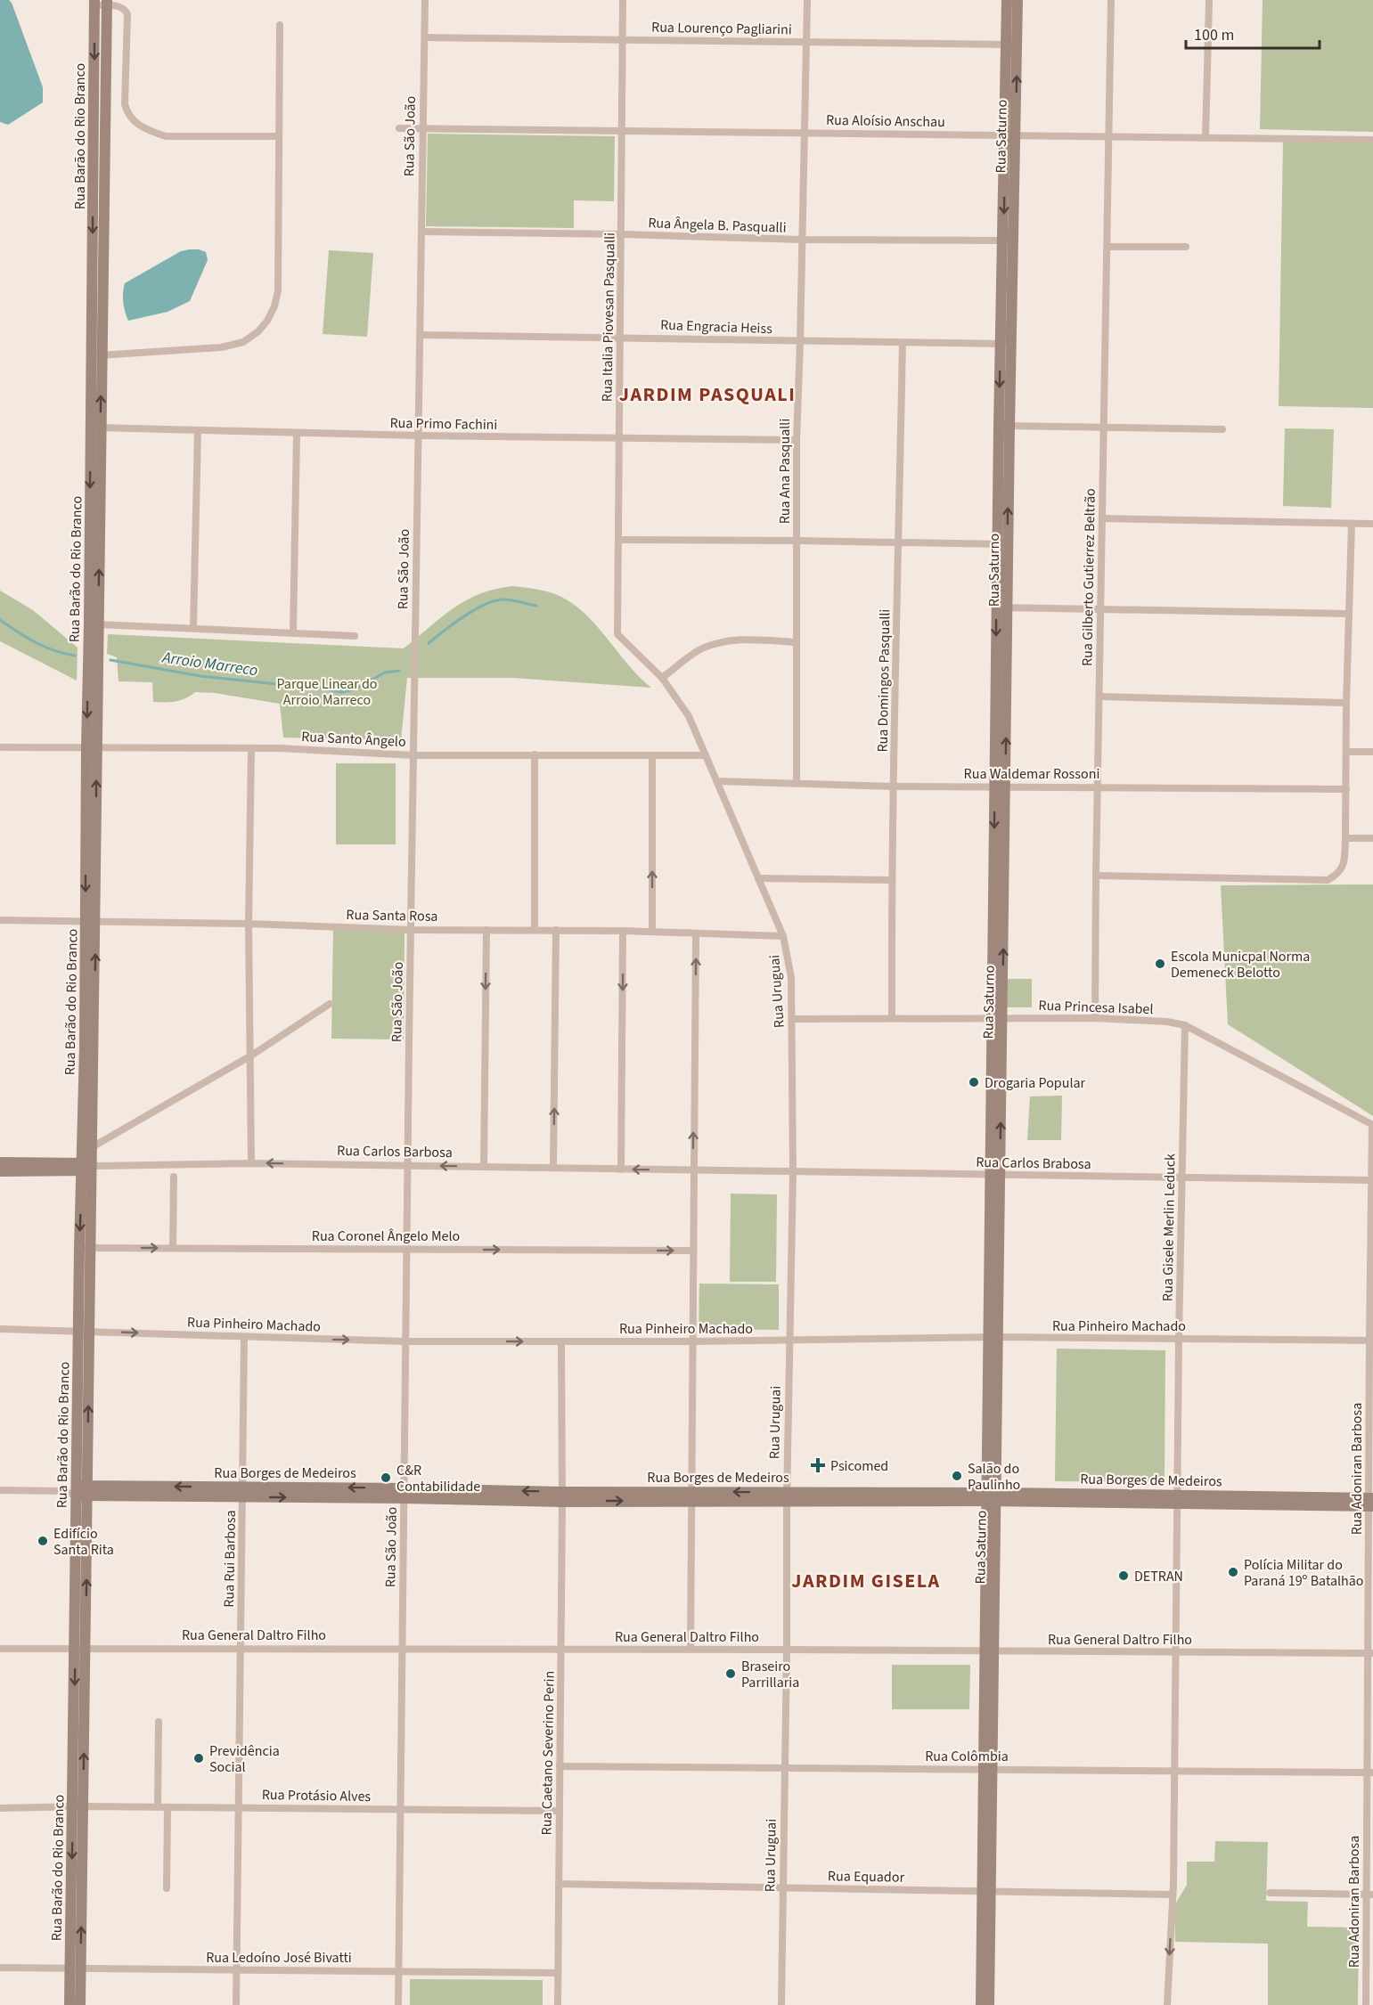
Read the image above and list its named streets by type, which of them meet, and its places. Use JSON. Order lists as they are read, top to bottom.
{
  "streets": {
    "street": [
      "Rua Lourenço Pagliarini",
      "Rua Aloísio Anschau",
      "Rua Barão do Rio Branco",
      "Rua São João",
      "Rua Saturno",
      "Rua Ângela B. Pasqualli",
      "Rua Italia Piovesan Pasqualli",
      "Rua Engracia Heiss",
      "Rua Primo Fachini",
      "Rua Ana Pasqualli",
      "Rua Gilberto Gutierrez Beltrão",
      "Rua Domingos Pasqualli",
      "Rua Santo Ângelo",
      "Rua Waldemar Rossoni",
      "Rua Santa Rosa",
      "Rua Uruguai",
      "Rua Princesa Isabel",
      "Rua Carlos Barbosa",
      "Rua Carlos Brabosa",
      "Rua Gisele Merlin Leduck",
      "Rua Coronel Ângelo Melo",
      "Rua Pinheiro Machado",
      "Rua Adoniran Barbosa",
      "Rua Borges de Medeiros",
      "Rua Rui Barbosa",
      "Rua General Daltro Filho",
      "Rua Caetano Severino Perin",
      "Rua Colômbia",
      "Rua Protásio Alves",
      "Rua Equador",
      "Rua Ledoíno José Bivatti"
    ]
  },
  "crossings": [
    ["Rua Lourenço Pagliarini", "Rua São João"],
    ["Rua Lourenço Pagliarini", "Rua Saturno"],
    ["Rua Lourenço Pagliarini", "Rua Italia Piovesan Pasqualli"],
    ["Rua Lourenço Pagliarini", "Rua Ana Pasqualli"],
    ["Rua Aloísio Anschau", "Rua São João"],
    ["Rua Aloísio Anschau", "Rua Saturno"],
    ["Rua Aloísio Anschau", "Rua Italia Piovesan Pasqualli"],
    ["Rua Aloísio Anschau", "Rua Ana Pasqualli"],
    ["Rua Aloísio Anschau", "Rua Gilberto Gutierrez Beltrão"],
    ["Rua Barão do Rio Branco", "Rua Primo Fachini"],
    ["Rua Barão do Rio Branco", "Rua Santo Ângelo"],
    ["Rua Barão do Rio Branco", "Rua Santa Rosa"],
    ["Rua Barão do Rio Branco", "Rua Carlos Barbosa"],
    ["Rua Barão do Rio Branco", "Rua Coronel Ângelo Melo"],
    ["Rua Barão do Rio Branco", "Rua Pinheiro Machado"],
    ["Rua Barão do Rio Branco", "Rua Borges de Medeiros"],
    ["Rua Barão do Rio Branco", "Rua General Daltro Filho"],
    ["Rua Barão do Rio Branco", "Rua Protásio Alves"],
    ["Rua Barão do Rio Branco", "Rua Ledoíno José Bivatti"],
    ["Rua São João", "Rua Ângela B. Pasqualli"],
    ["Rua São João", "Rua Engracia Heiss"],
    ["Rua São João", "Rua Primo Fachini"],
    ["Rua São João", "Rua Santo Ângelo"],
    ["Rua São João", "Rua Santa Rosa"],
    ["Rua São João", "Rua Carlos Barbosa"],
    ["Rua São João", "Rua Coronel Ângelo Melo"],
    ["Rua São João", "Rua Pinheiro Machado"],
    ["Rua São João", "Rua Borges de Medeiros"],
    ["Rua São João", "Rua General Daltro Filho"],
    ["Rua São João", "Rua Protásio Alves"],
    ["Rua São João", "Rua Ledoíno José Bivatti"],
    ["Rua Saturno", "Rua Ângela B. Pasqualli"],
    ["Rua Saturno", "Rua Engracia Heiss"],
    ["Rua Saturno", "Rua Waldemar Rossoni"],
    ["Rua Saturno", "Rua Princesa Isabel"],
    ["Rua Saturno", "Rua Carlos Brabosa"],
    ["Rua Saturno", "Rua Pinheiro Machado"],
    ["Rua Saturno", "Rua Borges de Medeiros"],
    ["Rua Saturno", "Rua General Daltro Filho"],
    ["Rua Saturno", "Rua Colômbia"],
    ["Rua Saturno", "Rua Equador"],
    ["Rua Ângela B. Pasqualli", "Rua Italia Piovesan Pasqualli"],
    ["Rua Ângela B. Pasqualli", "Rua Ana Pasqualli"],
    ["Rua Italia Piovesan Pasqualli", "Rua Engracia Heiss"],
    ["Rua Italia Piovesan Pasqualli", "Rua Primo Fachini"],
    ["Rua Italia Piovesan Pasqualli", "Rua Uruguai"],
    ["Rua Engracia Heiss", "Rua Ana Pasqualli"],
    ["Rua Engracia Heiss", "Rua Domingos Pasqualli"],
    ["Rua Primo Fachini", "Rua Ana Pasqualli"],
    ["Rua Ana Pasqualli", "Rua Waldemar Rossoni"],
    ["Rua Gilberto Gutierrez Beltrão", "Rua Waldemar Rossoni"],
    ["Rua Gilberto Gutierrez Beltrão", "Rua Princesa Isabel"],
    ["Rua Domingos Pasqualli", "Rua Waldemar Rossoni"],
    ["Rua Domingos Pasqualli", "Rua Princesa Isabel"],
    ["Rua Santo Ângelo", "Rua Uruguai"],
    ["Rua Waldemar Rossoni", "Rua Uruguai"],
    ["Rua Santa Rosa", "Rua Uruguai"],
    ["Rua Uruguai", "Rua Princesa Isabel"],
    ["Rua Uruguai", "Rua Carlos Brabosa"],
    ["Rua Uruguai", "Rua Pinheiro Machado"],
    ["Rua Uruguai", "Rua Borges de Medeiros"],
    ["Rua Uruguai", "Rua General Daltro Filho"],
    ["Rua Uruguai", "Rua Colômbia"],
    ["Rua Uruguai", "Rua Equador"],
    ["Rua Princesa Isabel", "Rua Gisele Merlin Leduck"],
    ["Rua Princesa Isabel", "Rua Adoniran Barbosa"],
    ["Rua Carlos Barbosa", "Rua Carlos Brabosa"],
    ["Rua Carlos Brabosa", "Rua Gisele Merlin Leduck"],
    ["Rua Carlos Brabosa", "Rua Adoniran Barbosa"],
    ["Rua Gisele Merlin Leduck", "Rua Pinheiro Machado"],
    ["Rua Gisele Merlin Leduck", "Rua Borges de Medeiros"],
    ["Rua Gisele Merlin Leduck", "Rua General Daltro Filho"],
    ["Rua Gisele Merlin Leduck", "Rua Colômbia"],
    ["Rua Gisele Merlin Leduck", "Rua Equador"],
    ["Rua Pinheiro Machado", "Rua Adoniran Barbosa"],
    ["Rua Pinheiro Machado", "Rua Rui Barbosa"],
    ["Rua Pinheiro Machado", "Rua Caetano Severino Perin"],
    ["Rua Adoniran Barbosa", "Rua Borges de Medeiros"],
    ["Rua Adoniran Barbosa", "Rua General Daltro Filho"],
    ["Rua Adoniran Barbosa", "Rua Colômbia"],
    ["Rua Borges de Medeiros", "Rua Rui Barbosa"],
    ["Rua Borges de Medeiros", "Rua Caetano Severino Perin"],
    ["Rua Rui Barbosa", "Rua General Daltro Filho"],
    ["Rua Rui Barbosa", "Rua Protásio Alves"],
    ["Rua Rui Barbosa", "Rua Ledoíno José Bivatti"],
    ["Rua General Daltro Filho", "Rua Caetano Severino Perin"],
    ["Rua Caetano Severino Perin", "Rua Colômbia"],
    ["Rua Caetano Severino Perin", "Rua Protásio Alves"],
    ["Rua Caetano Severino Perin", "Rua Equador"],
    ["Rua Caetano Severino Perin", "Rua Ledoíno José Bivatti"]
  ],
  "one_way": ["Rua Carlos Barbosa", "Rua Coronel Ângelo Melo"],
  "districts": ["JARDIM PASQUALI", "JARDIM GISELA"],
  "water": ["Arroio Marreco"],
  "parks": ["Parque Linear do Arroio Marreco"],
  "places": {
    "other": [
      "Escola Municpal Norma Demeneck Belotto",
      "Drogaria Popular",
      "Salão do Paulinho",
      "C&R Contabilidade",
      "Edifício Santa Rita",
      "Polícia Militar do Paraná 19º Batalhão",
      "DETRAN",
      "Braseiro Parrillaria",
      "Previdência Social"
    ],
    "health": ["Psicomed"]
  },
  "scale_bar": "100 m"
}
